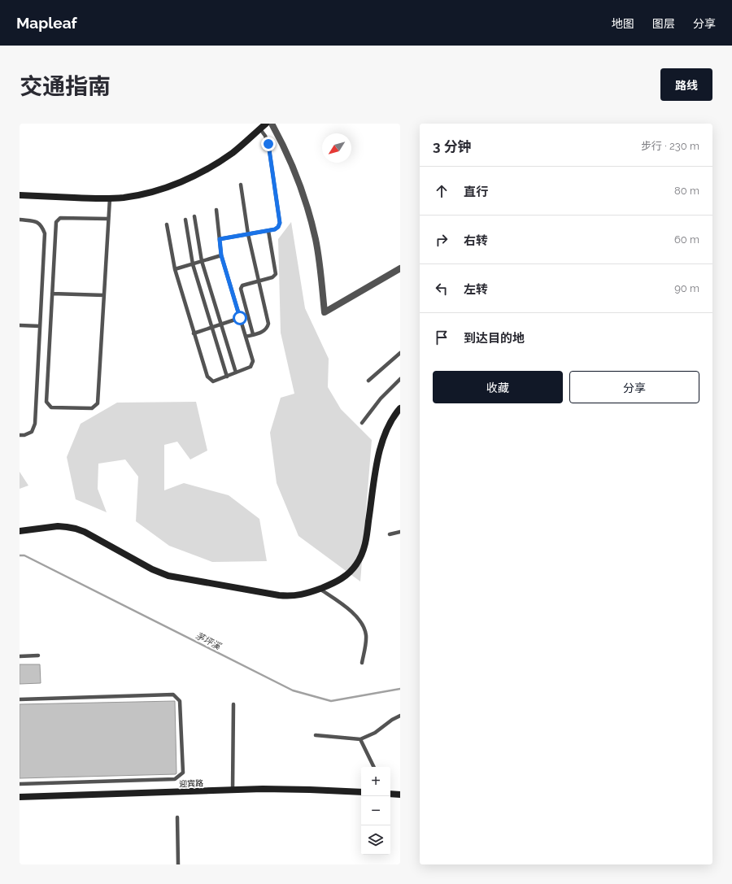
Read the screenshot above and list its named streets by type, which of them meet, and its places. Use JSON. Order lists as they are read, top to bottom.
{
  "streets": {
    "main road": ["迎宾路"]
  },
  "water": ["茅坪溪"],
  "north": "bottom left",
  "page": {
    "header": "Mapleaf",
    "nav": ["地图", "图层", "分享"],
    "title": "交通指南",
    "buttons": [
      "路线",
      ["收藏", "分享"]
    ],
    "heading": ["3 分钟", "步行 · 230 m"],
    "list": [
      ["直行", "80 m"],
      ["右转", "60 m"],
      ["左转", "90 m"],
      "到达目的地"
    ],
    "map_buttons": ["+", "−"]
  }
}
